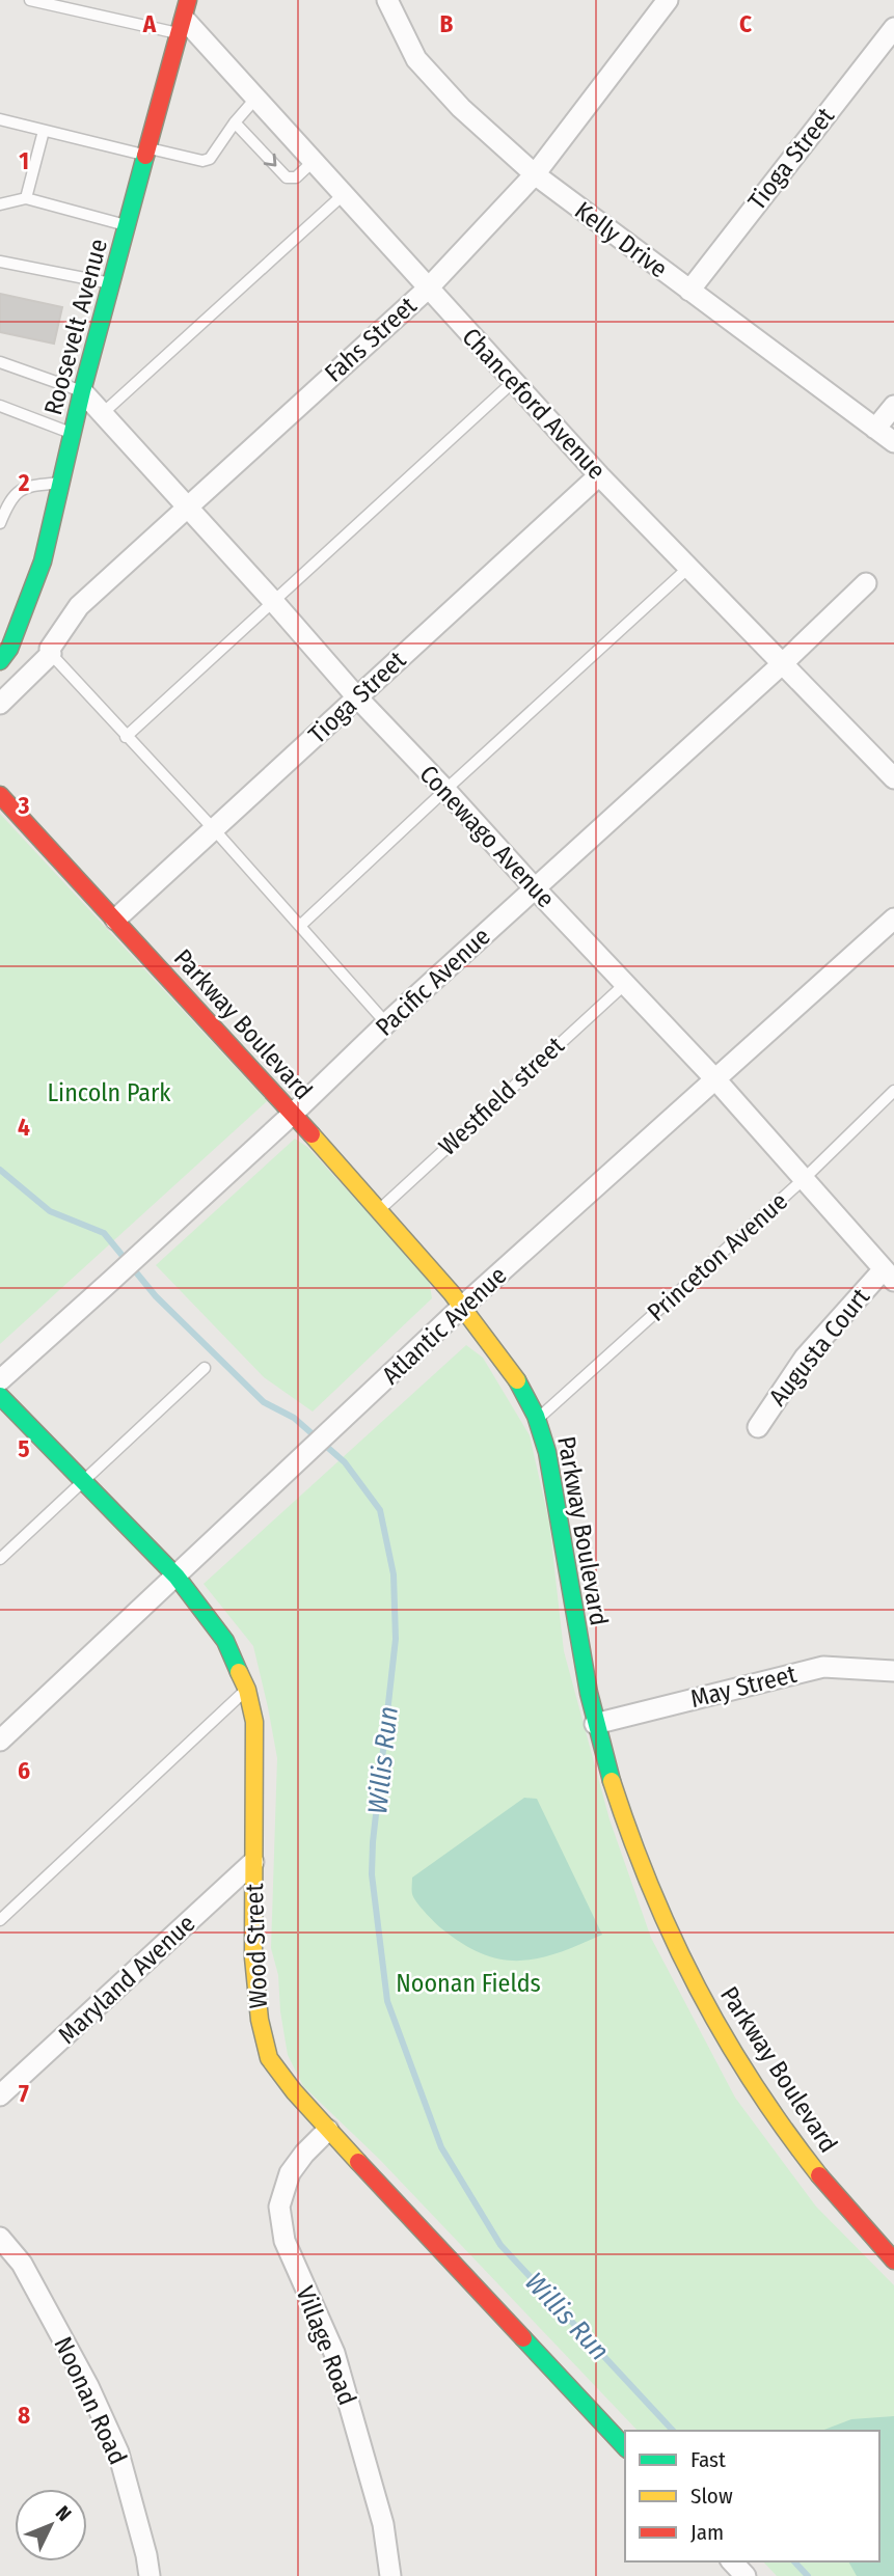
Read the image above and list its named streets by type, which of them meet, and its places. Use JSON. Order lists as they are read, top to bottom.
{
  "streets": {
    "street": [
      "Tioga Street",
      "Kelly Drive",
      "Roosevelt Avenue",
      "Fahs Street",
      "Chanceford Avenue",
      "Conewago Avenue",
      "Pacific Avenue",
      "Parkway Boulevard",
      "Atlantic Avenue",
      "Augusta Court",
      "May Street",
      "Wood Street",
      "Maryland Avenue",
      "Village Road",
      "Noonan Road"
    ],
    "lane": ["Westfield street", "Princeton Avenue"]
  },
  "crossings": [
    ["Tioga Street", "Kelly Drive"],
    ["Tioga Street", "Chanceford Avenue"],
    ["Tioga Street", "Conewago Avenue"],
    ["Tioga Street", "Parkway Boulevard"],
    ["Kelly Drive", "Fahs Street"],
    ["Roosevelt Avenue", "Chanceford Avenue"],
    ["Roosevelt Avenue", "Conewago Avenue"],
    ["Fahs Street", "Chanceford Avenue"],
    ["Fahs Street", "Conewago Avenue"],
    ["Chanceford Avenue", "Pacific Avenue"],
    ["Conewago Avenue", "Pacific Avenue"],
    ["Conewago Avenue", "Westfield street"],
    ["Conewago Avenue", "Princeton Avenue"],
    ["Conewago Avenue", "Atlantic Avenue"],
    ["Conewago Avenue", "Augusta Court"],
    ["Pacific Avenue", "Parkway Boulevard"],
    ["Parkway Boulevard", "Westfield street"],
    ["Parkway Boulevard", "Princeton Avenue"],
    ["Parkway Boulevard", "Atlantic Avenue"],
    ["Parkway Boulevard", "May Street"],
    ["Atlantic Avenue", "Wood Street"],
    ["Wood Street", "Maryland Avenue"],
    ["Wood Street", "Village Road"]
  ],
  "water": ["Willis Run"],
  "parks": ["Lincoln Park", "Noonan Fields"],
  "legend": ["Fast", "Slow", "Jam"],
  "north": "top right",
  "grid": {
    "columns": ["A", "B", "C"],
    "rows": [
      "1",
      "2",
      "3",
      "4",
      "5",
      "6",
      "7",
      "8"
    ]
  }
}
